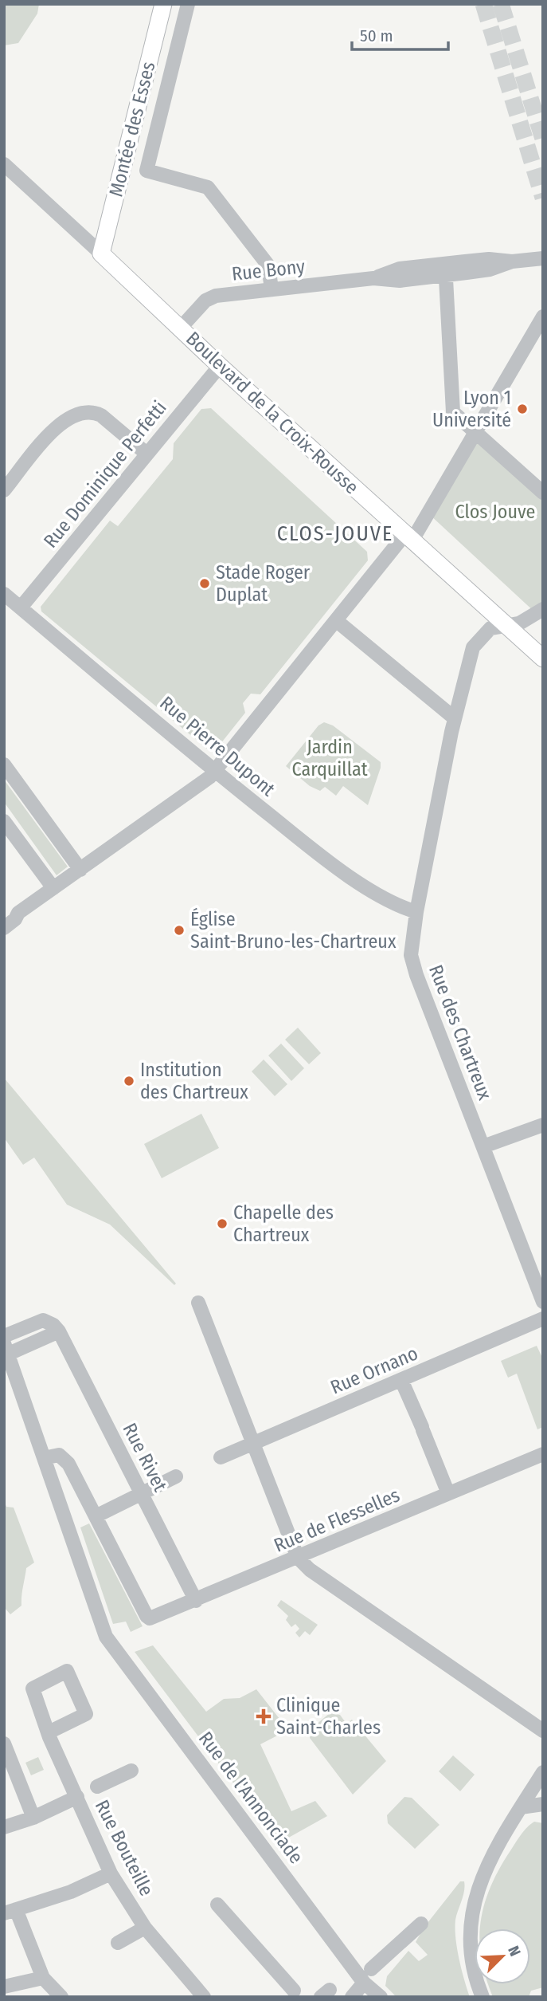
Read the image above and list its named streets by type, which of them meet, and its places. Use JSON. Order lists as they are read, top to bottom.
{
  "streets": {
    "main road": ["Montée des Esses", "Boulevard de la Croix-Rousse"],
    "street": [
      "Rue Bony",
      "Rue Dominique Perfetti",
      "Rue Pierre Dupont",
      "Rue des Chartreux",
      "Rue Ornano",
      "Rue Rivet",
      "Rue de Flesselles",
      "Rue de l'Annonciade",
      "Rue Bouteille"
    ]
  },
  "crossings": [
    ["Montée des Esses", "Boulevard de la Croix-Rousse"],
    ["Rue Bony", "Boulevard de la Croix-Rousse"],
    ["Boulevard de la Croix-Rousse", "Rue Dominique Perfetti"],
    ["Boulevard de la Croix-Rousse", "Rue des Chartreux"],
    ["Rue Dominique Perfetti", "Rue Pierre Dupont"],
    ["Rue Pierre Dupont", "Rue des Chartreux"],
    ["Rue Rivet", "Rue de Flesselles"]
  ],
  "districts": ["CLOS-JOUVE"],
  "parks": ["Clos Jouve", "Jardin Carquillat"],
  "places": {
    "other": [
      "Lyon 1 Université",
      "Stade Roger Duplat",
      "Église Saint-Bruno-les-Chartreux",
      "Institution des Chartreux",
      "Chapelle des Chartreux"
    ],
    "health": ["Clinique Saint-Charles"]
  },
  "scale_bar": "50 m",
  "north": "top right"
}
